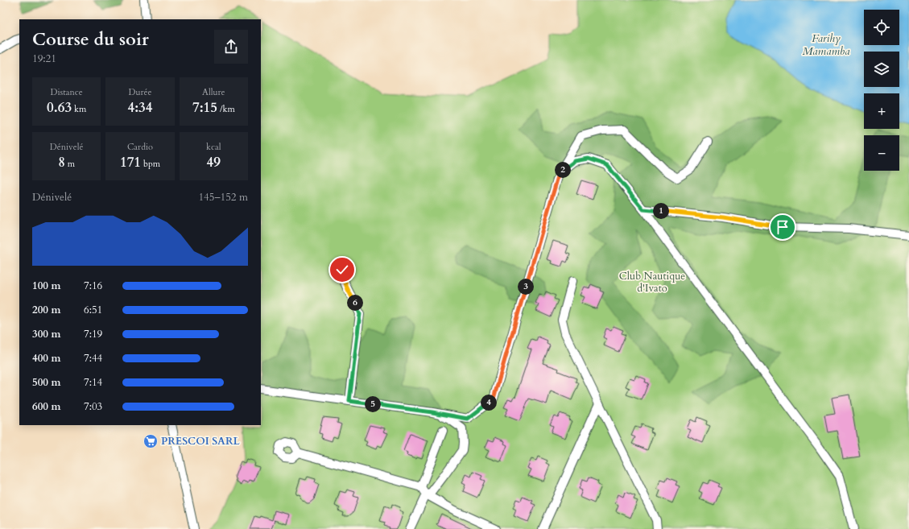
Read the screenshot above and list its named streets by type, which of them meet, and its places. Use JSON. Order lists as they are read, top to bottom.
{
  "water": ["Farihy Mamamba"],
  "parks": ["Club Nautique d'Ivato"],
  "places": {
    "supermarket": ["PRESCOI SARL"]
  },
  "page": {
    "map_buttons": ["+", "−"],
    "heading": ["Course du soir", "19:21"],
    "stats": [
      ["Distance", "0.63 km"],
      ["Durée", "4:34"],
      ["Allure", "7:15 /km"],
      ["Dénivelé", "8 m"],
      ["Cardio", "171 bpm"],
      ["kcal", "49"]
    ],
    "pins": [
      "2",
      "1",
      "3",
      "6",
      "4",
      "5"
    ],
    "chart": ["Dénivelé", "145–152 m"],
    "list": [
      {
        "name": "100 m",
        "note": "7:16"
      },
      {
        "name": "200 m",
        "note": "6:51"
      },
      {
        "name": "300 m",
        "note": "7:19"
      },
      {
        "name": "400 m",
        "note": "7:44"
      },
      {
        "name": "500 m",
        "note": "7:14"
      },
      {
        "name": "600 m",
        "note": "7:03"
      }
    ]
  }
}
